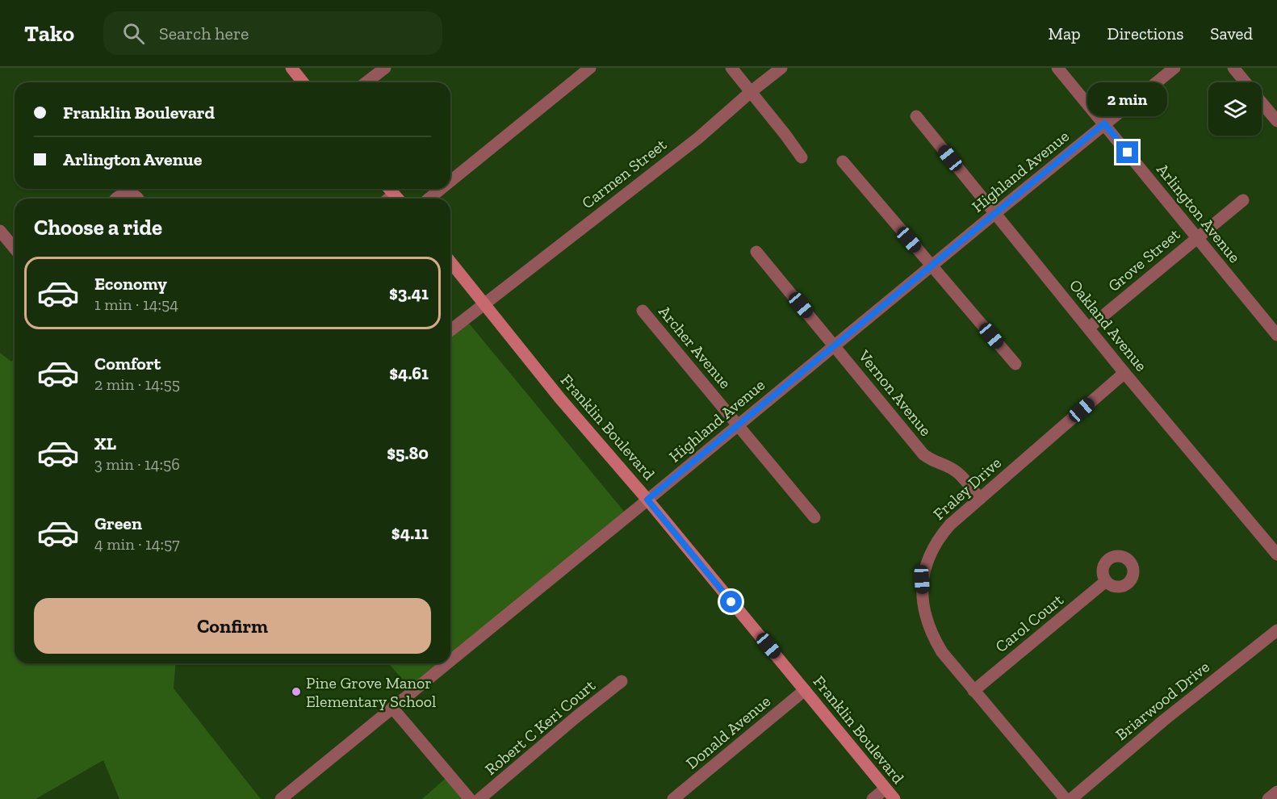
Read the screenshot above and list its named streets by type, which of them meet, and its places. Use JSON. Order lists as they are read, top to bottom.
{
  "streets": {
    "street": [
      "Highland Avenue",
      "Carmen Street",
      "Arlington Avenue",
      "Grove Street",
      "Oakland Avenue",
      "Archer Avenue",
      "Vernon Avenue",
      "Franklin Boulevard",
      "Fraley Drive",
      "Carol Court",
      "Briarwood Drive",
      "Robert C Keri Court",
      "Donald Avenue"
    ]
  },
  "crossings": [
    ["Highland Avenue", "Arlington Avenue"],
    ["Highland Avenue", "Oakland Avenue"],
    ["Highland Avenue", "Archer Avenue"],
    ["Highland Avenue", "Vernon Avenue"],
    ["Highland Avenue", "Franklin Boulevard"],
    ["Carmen Street", "Franklin Boulevard"],
    ["Arlington Avenue", "Grove Street"],
    ["Grove Street", "Oakland Avenue"],
    ["Oakland Avenue", "Fraley Drive"],
    ["Vernon Avenue", "Fraley Drive"],
    ["Franklin Boulevard", "Donald Avenue"],
    ["Fraley Drive", "Carol Court"]
  ],
  "places": ["Pine Grove Manor Elementary School"],
  "page": {
    "header": "Tako",
    "search": "Search here",
    "nav": ["Map", "Directions", "Saved"],
    "bubble": "2 min",
    "banner": ["Franklin Boulevard", "Arlington Avenue"],
    "heading": "Choose a ride",
    "list": [
      {
        "name": "Economy",
        "note": "1 min · 14:54",
        "value": "$3.41"
      },
      {
        "name": "Comfort",
        "note": "2 min · 14:55",
        "value": "$4.61"
      },
      {
        "name": "XL",
        "note": "3 min · 14:56",
        "value": "$5.80"
      },
      {
        "name": "Green",
        "note": "4 min · 14:57",
        "value": "$4.11"
      }
    ],
    "buttons": "Confirm"
  }
}
